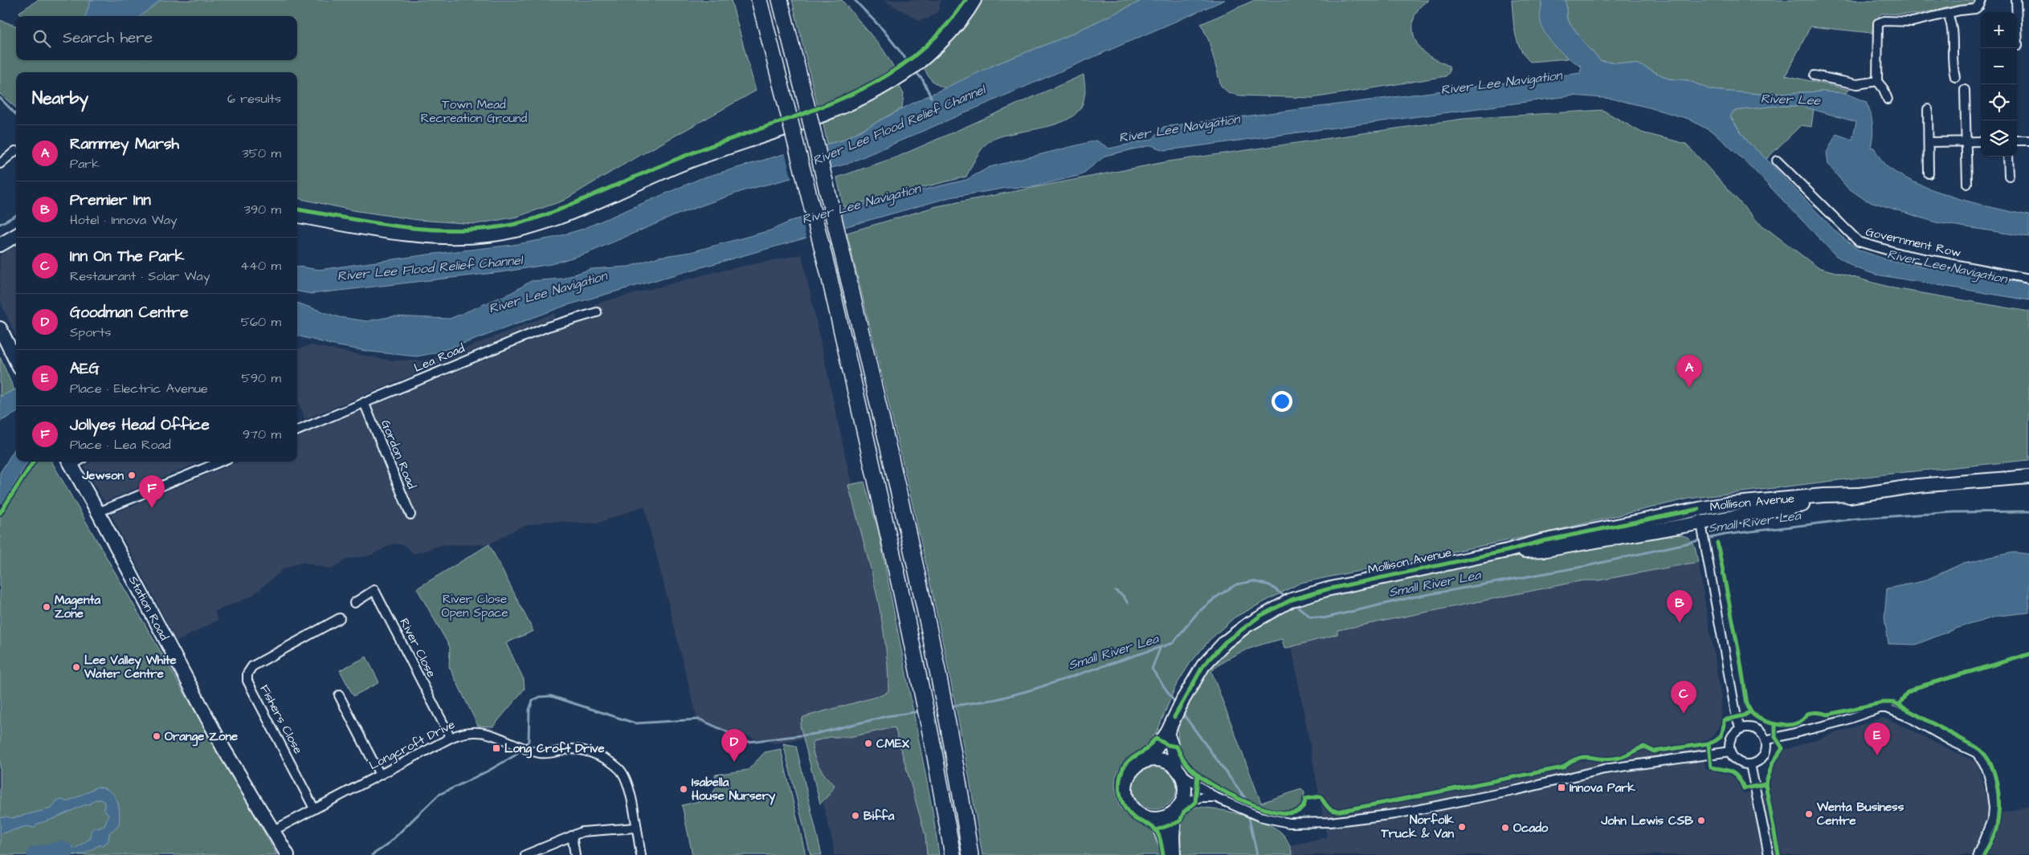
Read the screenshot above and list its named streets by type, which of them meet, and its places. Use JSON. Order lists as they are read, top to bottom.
{
  "streets": {
    "main road": ["Mollison Avenue", "Station Road"],
    "street": [
      "Government Row",
      "Lea Road",
      "Gordon Road",
      "River Close",
      "Fishers Close",
      "Longcroft Drive"
    ]
  },
  "crossings": [
    ["Lea Road", "Gordon Road"],
    ["Station Road", "Longcroft Drive"],
    ["River Close", "Longcroft Drive"],
    ["Fishers Close", "Longcroft Drive"]
  ],
  "water": [
    "River Lee Navigation",
    "River Lee",
    "River Lee Flood Relief Channel",
    "Small River Lea"
  ],
  "parks": ["Town Mead Recreation Ground", "River Close Open Space"],
  "places": {
    "other": [
      "Jewson",
      "Magenta Zone",
      "Lee Valley White Water Centre",
      "Orange Zone",
      "CMEX",
      "Isabella House Nursery",
      "Wenta Business Centre",
      "Biffa",
      "John Lewis CSB",
      "Norfolk Truck & Van",
      "Ocado"
    ],
    "transit": ["Long Croft Drive", "Innova Park"]
  },
  "page": {
    "map_buttons": ["+", "−"],
    "search": "Search here",
    "heading": ["Nearby", "6 results"],
    "list": [
      {
        "mark": "A",
        "name": "Rammey Marsh",
        "note": "Park",
        "value": "350 m"
      },
      {
        "mark": "B",
        "name": "Premier Inn",
        "note": "Hotel · Innova Way",
        "value": "390 m"
      },
      {
        "mark": "C",
        "name": "Inn On The Park",
        "note": "Restaurant · Solar Way",
        "value": "440 m"
      },
      {
        "mark": "D",
        "name": "Goodman Centre",
        "note": "Sports",
        "value": "560 m"
      },
      {
        "mark": "E",
        "name": "AEG",
        "note": "Place · Electric Avenue",
        "value": "590 m"
      },
      {
        "mark": "F",
        "name": "Jollyes Head Office",
        "note": "Place · Lea Road",
        "value": "970 m"
      }
    ],
    "pins": [
      "A",
      "F",
      "B",
      "C",
      "E",
      "D"
    ]
  }
}
